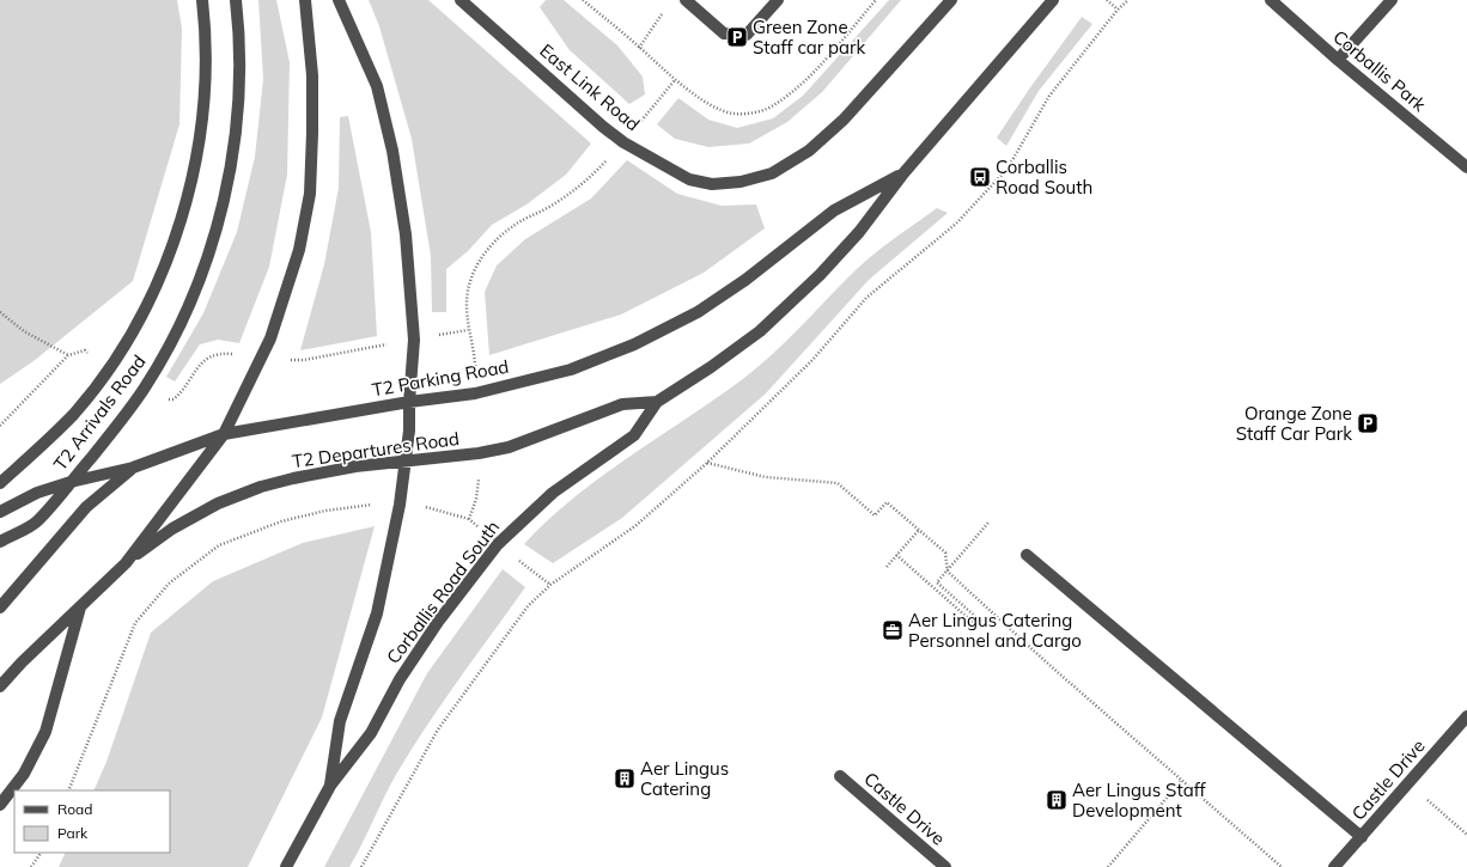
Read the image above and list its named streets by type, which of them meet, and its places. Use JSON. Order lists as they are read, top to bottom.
{
  "streets": {
    "street": [
      "Corballis Park",
      "East Link Road",
      "T2 Parking Road",
      "T2 Arrivals Road",
      "T2 Departures Road",
      "Corballis Road South",
      "Castle Drive"
    ]
  },
  "crossings": [
    ["T2 Parking Road", "T2 Arrivals Road"],
    ["T2 Parking Road", "Corballis Road South"],
    ["T2 Departures Road", "Corballis Road South"]
  ],
  "places": {
    "parking": ["Green Zone Staff car park", "Orange Zone Staff Car Park"],
    "bus stop": ["Corballis Road South"],
    "office": ["Aer Lingus Catering Personnel and Cargo"],
    "building": ["Aer Lingus Catering", "Aer Lingus Staff Development"]
  },
  "legend": ["Road", "Park"]
}
